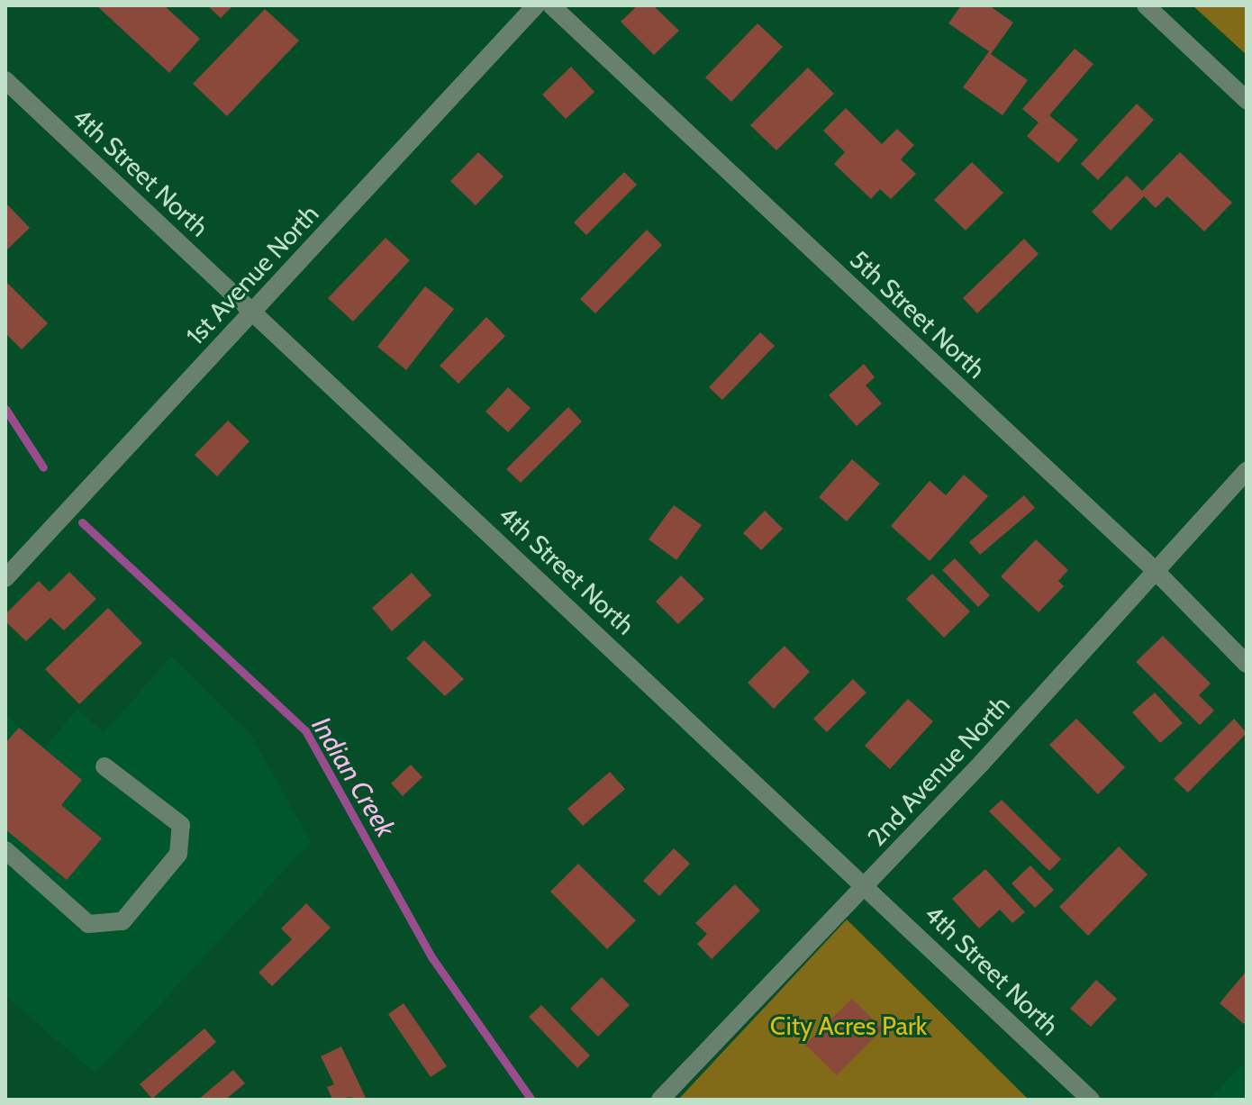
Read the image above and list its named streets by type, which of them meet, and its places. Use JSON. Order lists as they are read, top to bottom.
{
  "streets": {
    "street": [
      "4th Street North",
      "1st Avenue North",
      "5th Street North",
      "2nd Avenue North"
    ]
  },
  "crossings": [
    ["4th Street North", "1st Avenue North"],
    ["4th Street North", "2nd Avenue North"],
    ["5th Street North", "2nd Avenue North"]
  ],
  "water": ["Indian Creek"],
  "parks": ["City Acres Park"]
}
